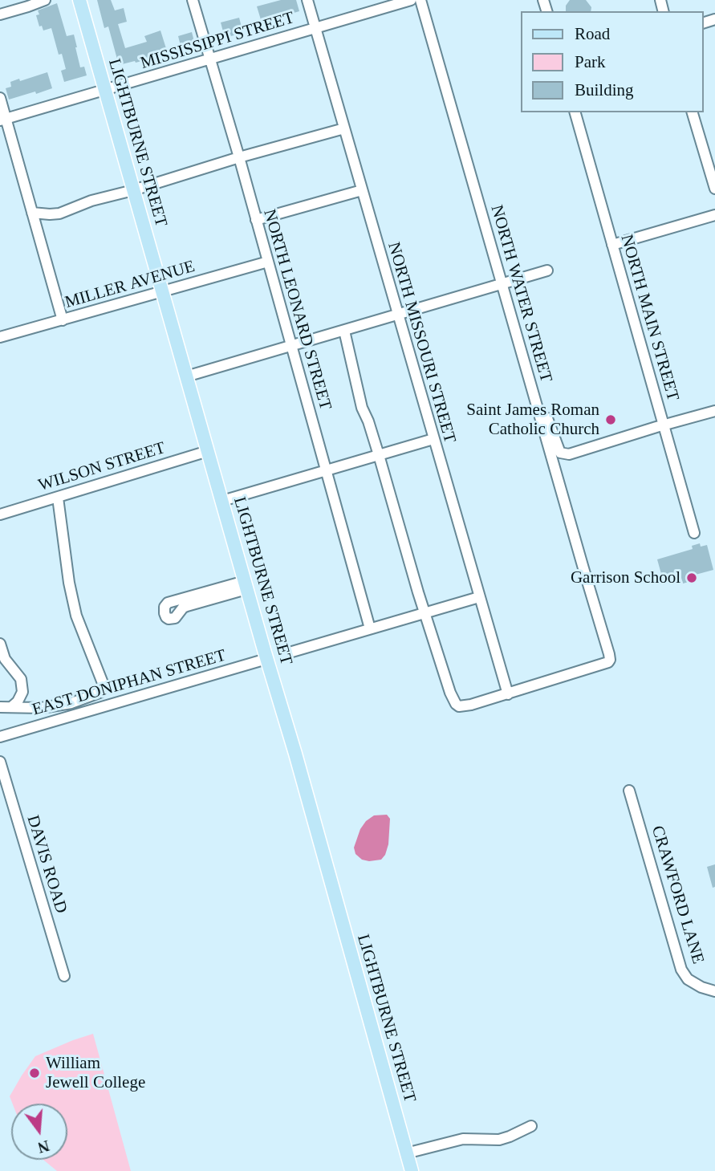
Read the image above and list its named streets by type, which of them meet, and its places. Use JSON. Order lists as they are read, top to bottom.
{
  "streets": {
    "main road": ["LIGHTBURNE STREET"],
    "street": [
      "MISSISSIPPI STREET",
      "MILLER AVENUE",
      "NORTH WATER STREET",
      "NORTH LEONARD STREET",
      "NORTH MAIN STREET",
      "NORTH MISSOURI STREET",
      "WILSON STREET",
      "EAST DONIPHAN STREET",
      "DAVIS ROAD",
      "CRAWFORD LANE"
    ]
  },
  "crossings": [
    ["MISSISSIPPI STREET", "LIGHTBURNE STREET"],
    ["MISSISSIPPI STREET", "NORTH LEONARD STREET"],
    ["MISSISSIPPI STREET", "NORTH MISSOURI STREET"],
    ["LIGHTBURNE STREET", "MILLER AVENUE"],
    ["LIGHTBURNE STREET", "WILSON STREET"],
    ["LIGHTBURNE STREET", "EAST DONIPHAN STREET"],
    ["MILLER AVENUE", "NORTH LEONARD STREET"],
    ["NORTH WATER STREET", "NORTH MISSOURI STREET"]
  ],
  "places": ["Saint James Roman Catholic Church", "Garrison School", "William Jewell College"],
  "legend": ["Road", "Park", "Building"],
  "north": "bottom"
}
